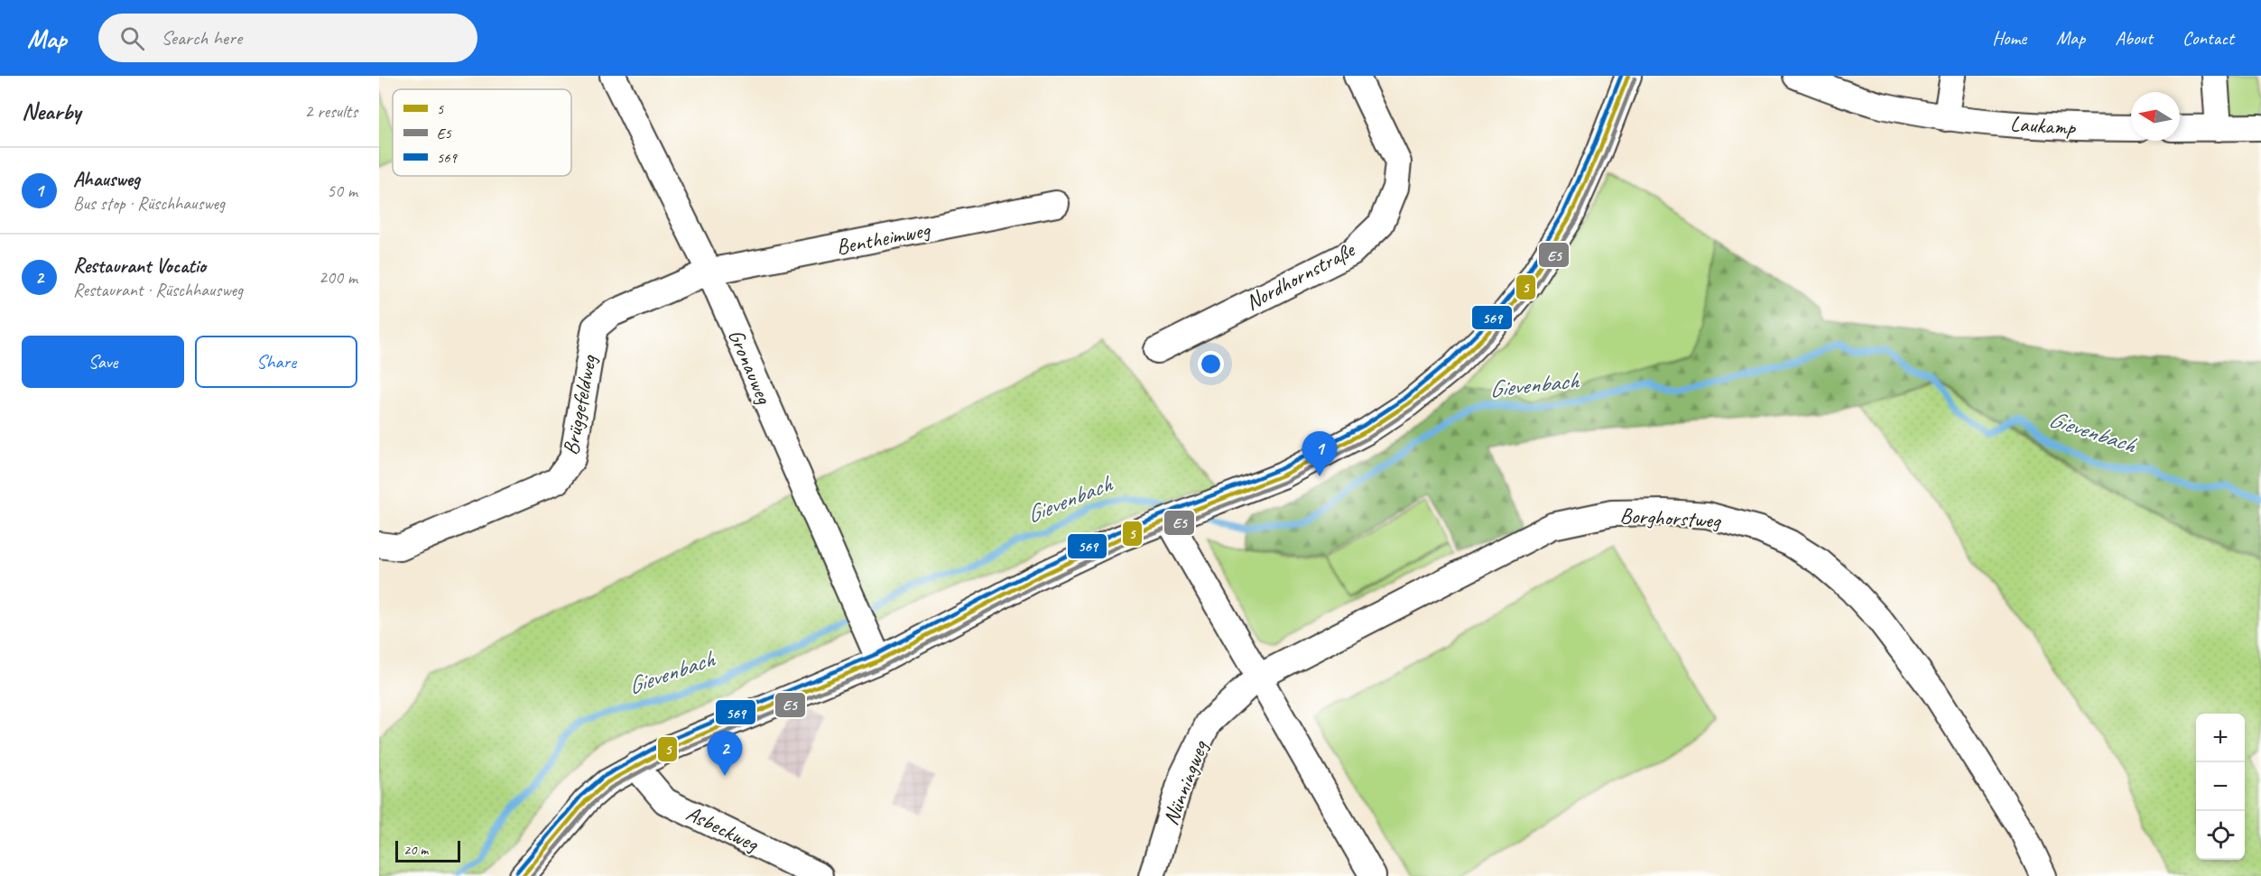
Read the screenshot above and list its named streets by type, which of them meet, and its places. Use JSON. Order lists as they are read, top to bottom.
{
  "streets": {
    "street": [
      "Laukamp",
      "Bentheimweg",
      "Nordhornstraße",
      "Gronauweg",
      "Brüggefeldweg",
      "Borghorstweg",
      "Nünningweg",
      "Asbeckweg"
    ]
  },
  "crossings": [
    ["Bentheimweg", "Gronauweg"],
    ["Bentheimweg", "Brüggefeldweg"],
    ["Gronauweg", "Brüggefeldweg"],
    ["Borghorstweg", "Nünningweg"]
  ],
  "water": ["Gievenbach"],
  "lines": ["transit line 5", "transit line 569", "transit line E5"],
  "legend": ["5", "E5", "569"],
  "scale_bar": "20 m",
  "north": "left",
  "page": {
    "header": "Map",
    "search": "Search here",
    "nav": [
      "Home",
      "Map",
      "About",
      "Contact"
    ],
    "heading": ["Nearby", "2 results"],
    "list": [
      {
        "mark": "1",
        "name": "Ahausweg",
        "note": "Bus stop · Rüschhausweg",
        "value": "50 m"
      },
      {
        "mark": "2",
        "name": "Restaurant Vocatio",
        "note": "Restaurant · Rüschhausweg",
        "value": "200 m"
      }
    ],
    "buttons": ["Save", "Share"],
    "pins": ["1", "2"],
    "map_buttons": ["+", "−"],
    "scale": "20 m"
  }
}
